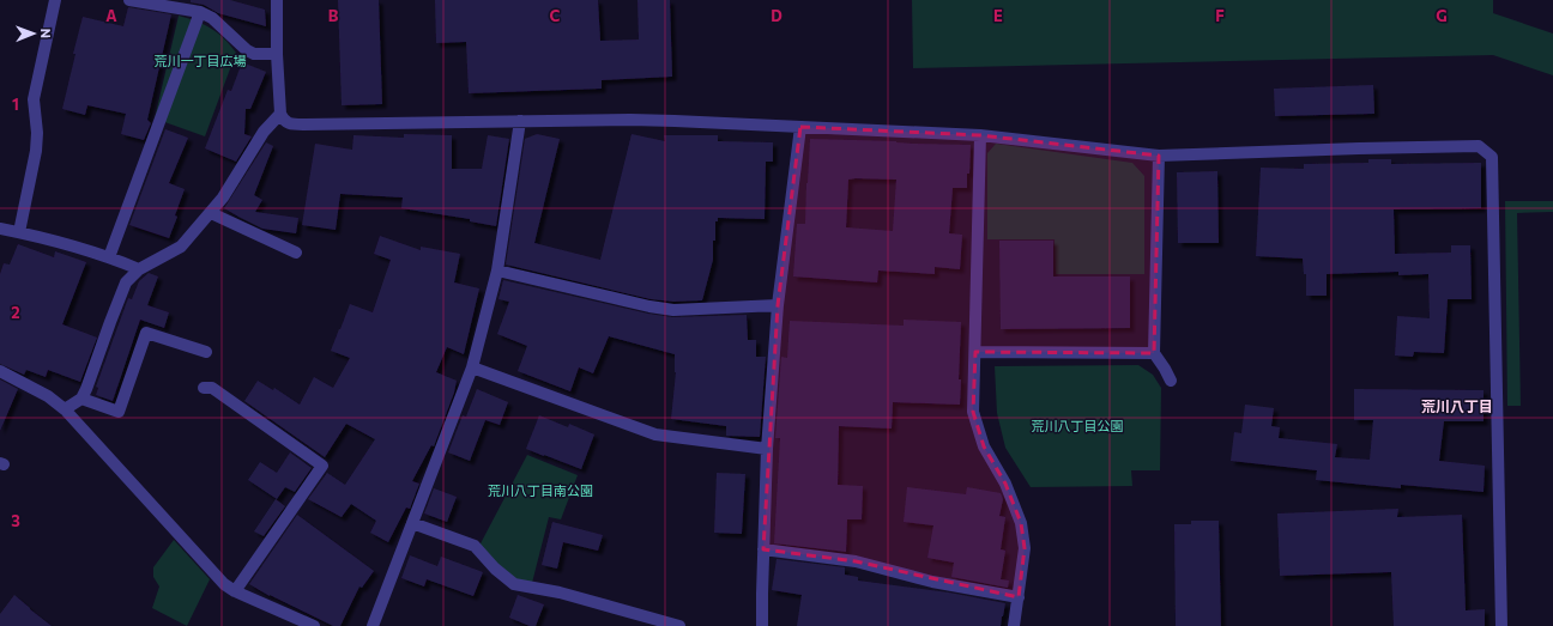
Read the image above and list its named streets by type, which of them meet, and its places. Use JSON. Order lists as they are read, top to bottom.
{
  "districts": ["荒川八丁目"],
  "parks": ["荒川一丁目広場", "荒川八丁目公園", "荒川八丁目南公園"],
  "north": "right",
  "grid": {
    "columns": [
      "A",
      "B",
      "C",
      "D",
      "E",
      "F",
      "G"
    ],
    "rows": ["1", "2", "3"]
  }
}
